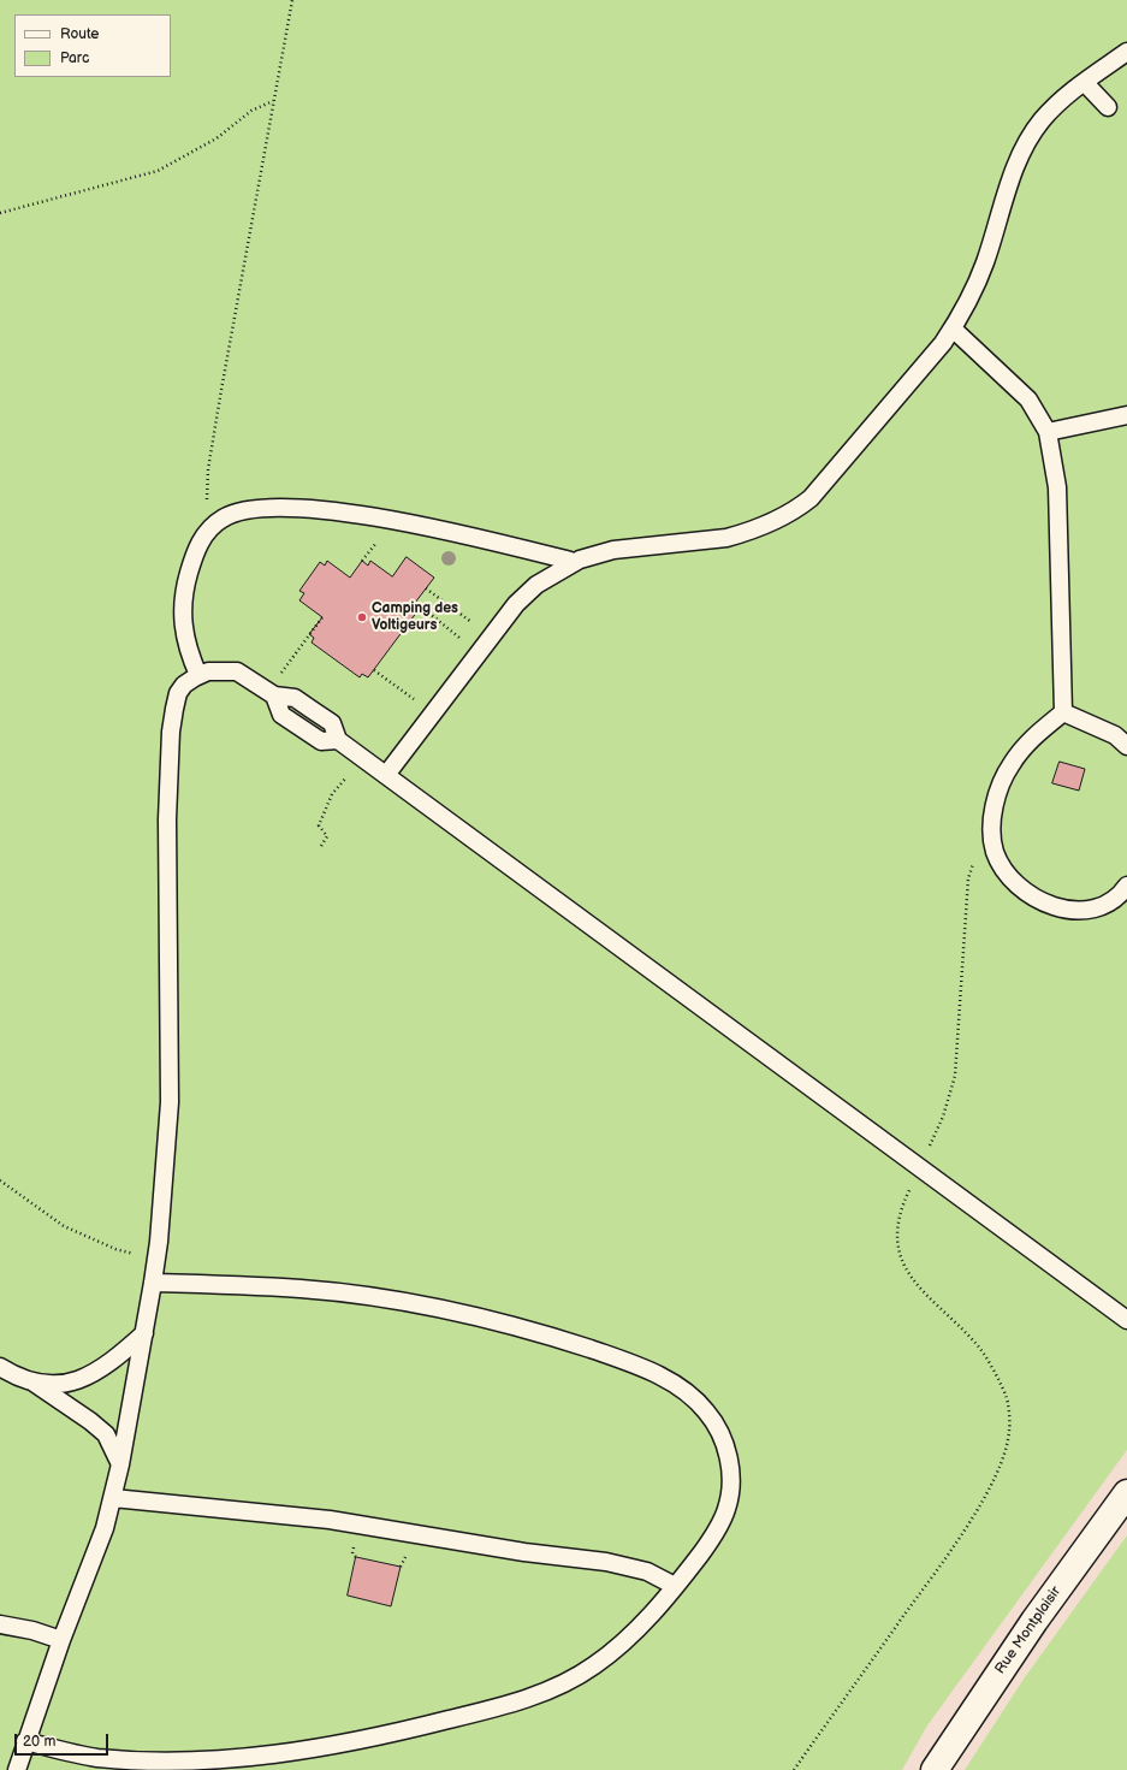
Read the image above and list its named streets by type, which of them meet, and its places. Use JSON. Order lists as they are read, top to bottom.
{
  "streets": {
    "street": ["Rue Montplaisir"]
  },
  "places": ["Camping des Voltigeurs"],
  "legend": ["Route", "Parc"],
  "scale_bar": "20 m"
}
